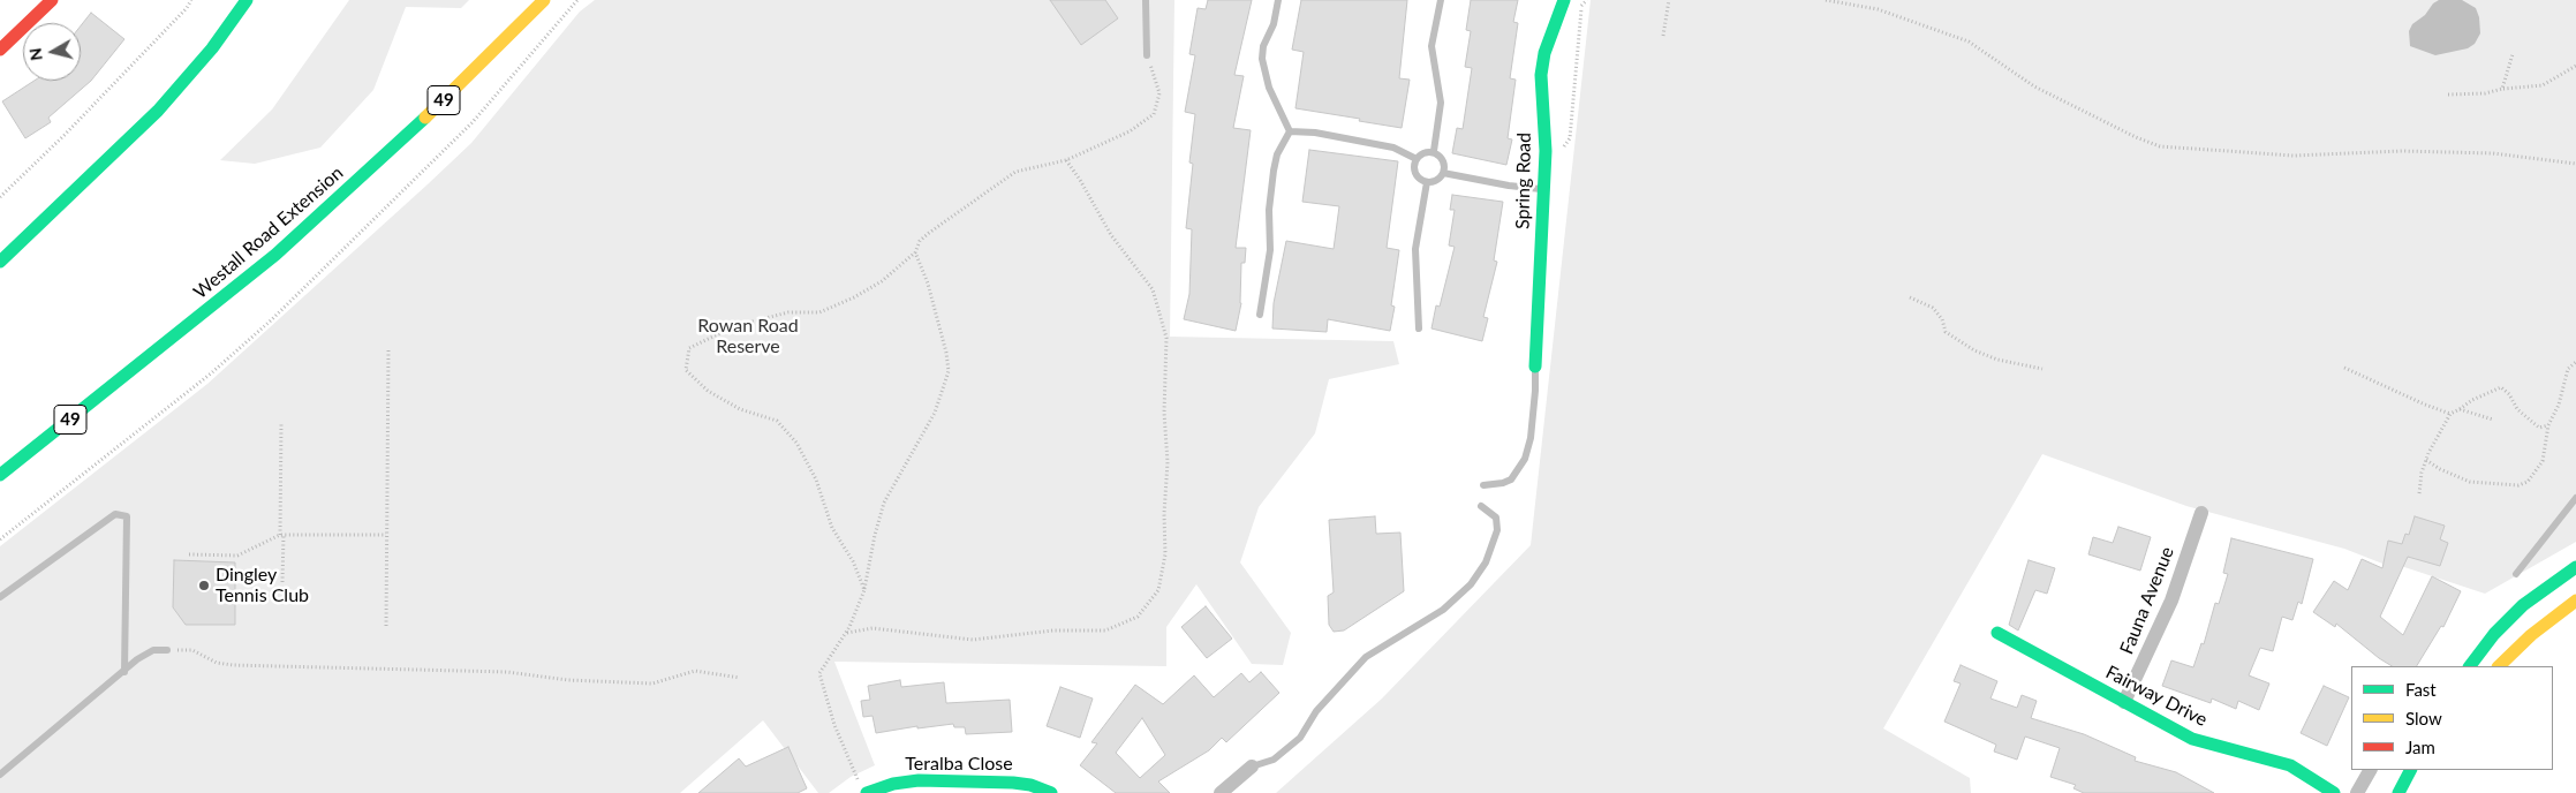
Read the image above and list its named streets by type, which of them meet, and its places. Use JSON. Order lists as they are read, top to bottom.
{
  "streets": {
    "main road": [
      "49",
      "Spring Road",
      "Westall Road Extension",
      "Fairway Drive",
      "Teralba Close"
    ],
    "street": ["Fauna Avenue"]
  },
  "crossings": [
    ["Fauna Avenue", "Fairway Drive"]
  ],
  "parks": ["Rowan Road Reserve"],
  "places": ["Dingley Tennis Club"],
  "legend": ["Fast", "Slow", "Jam"],
  "north": "left"
}
